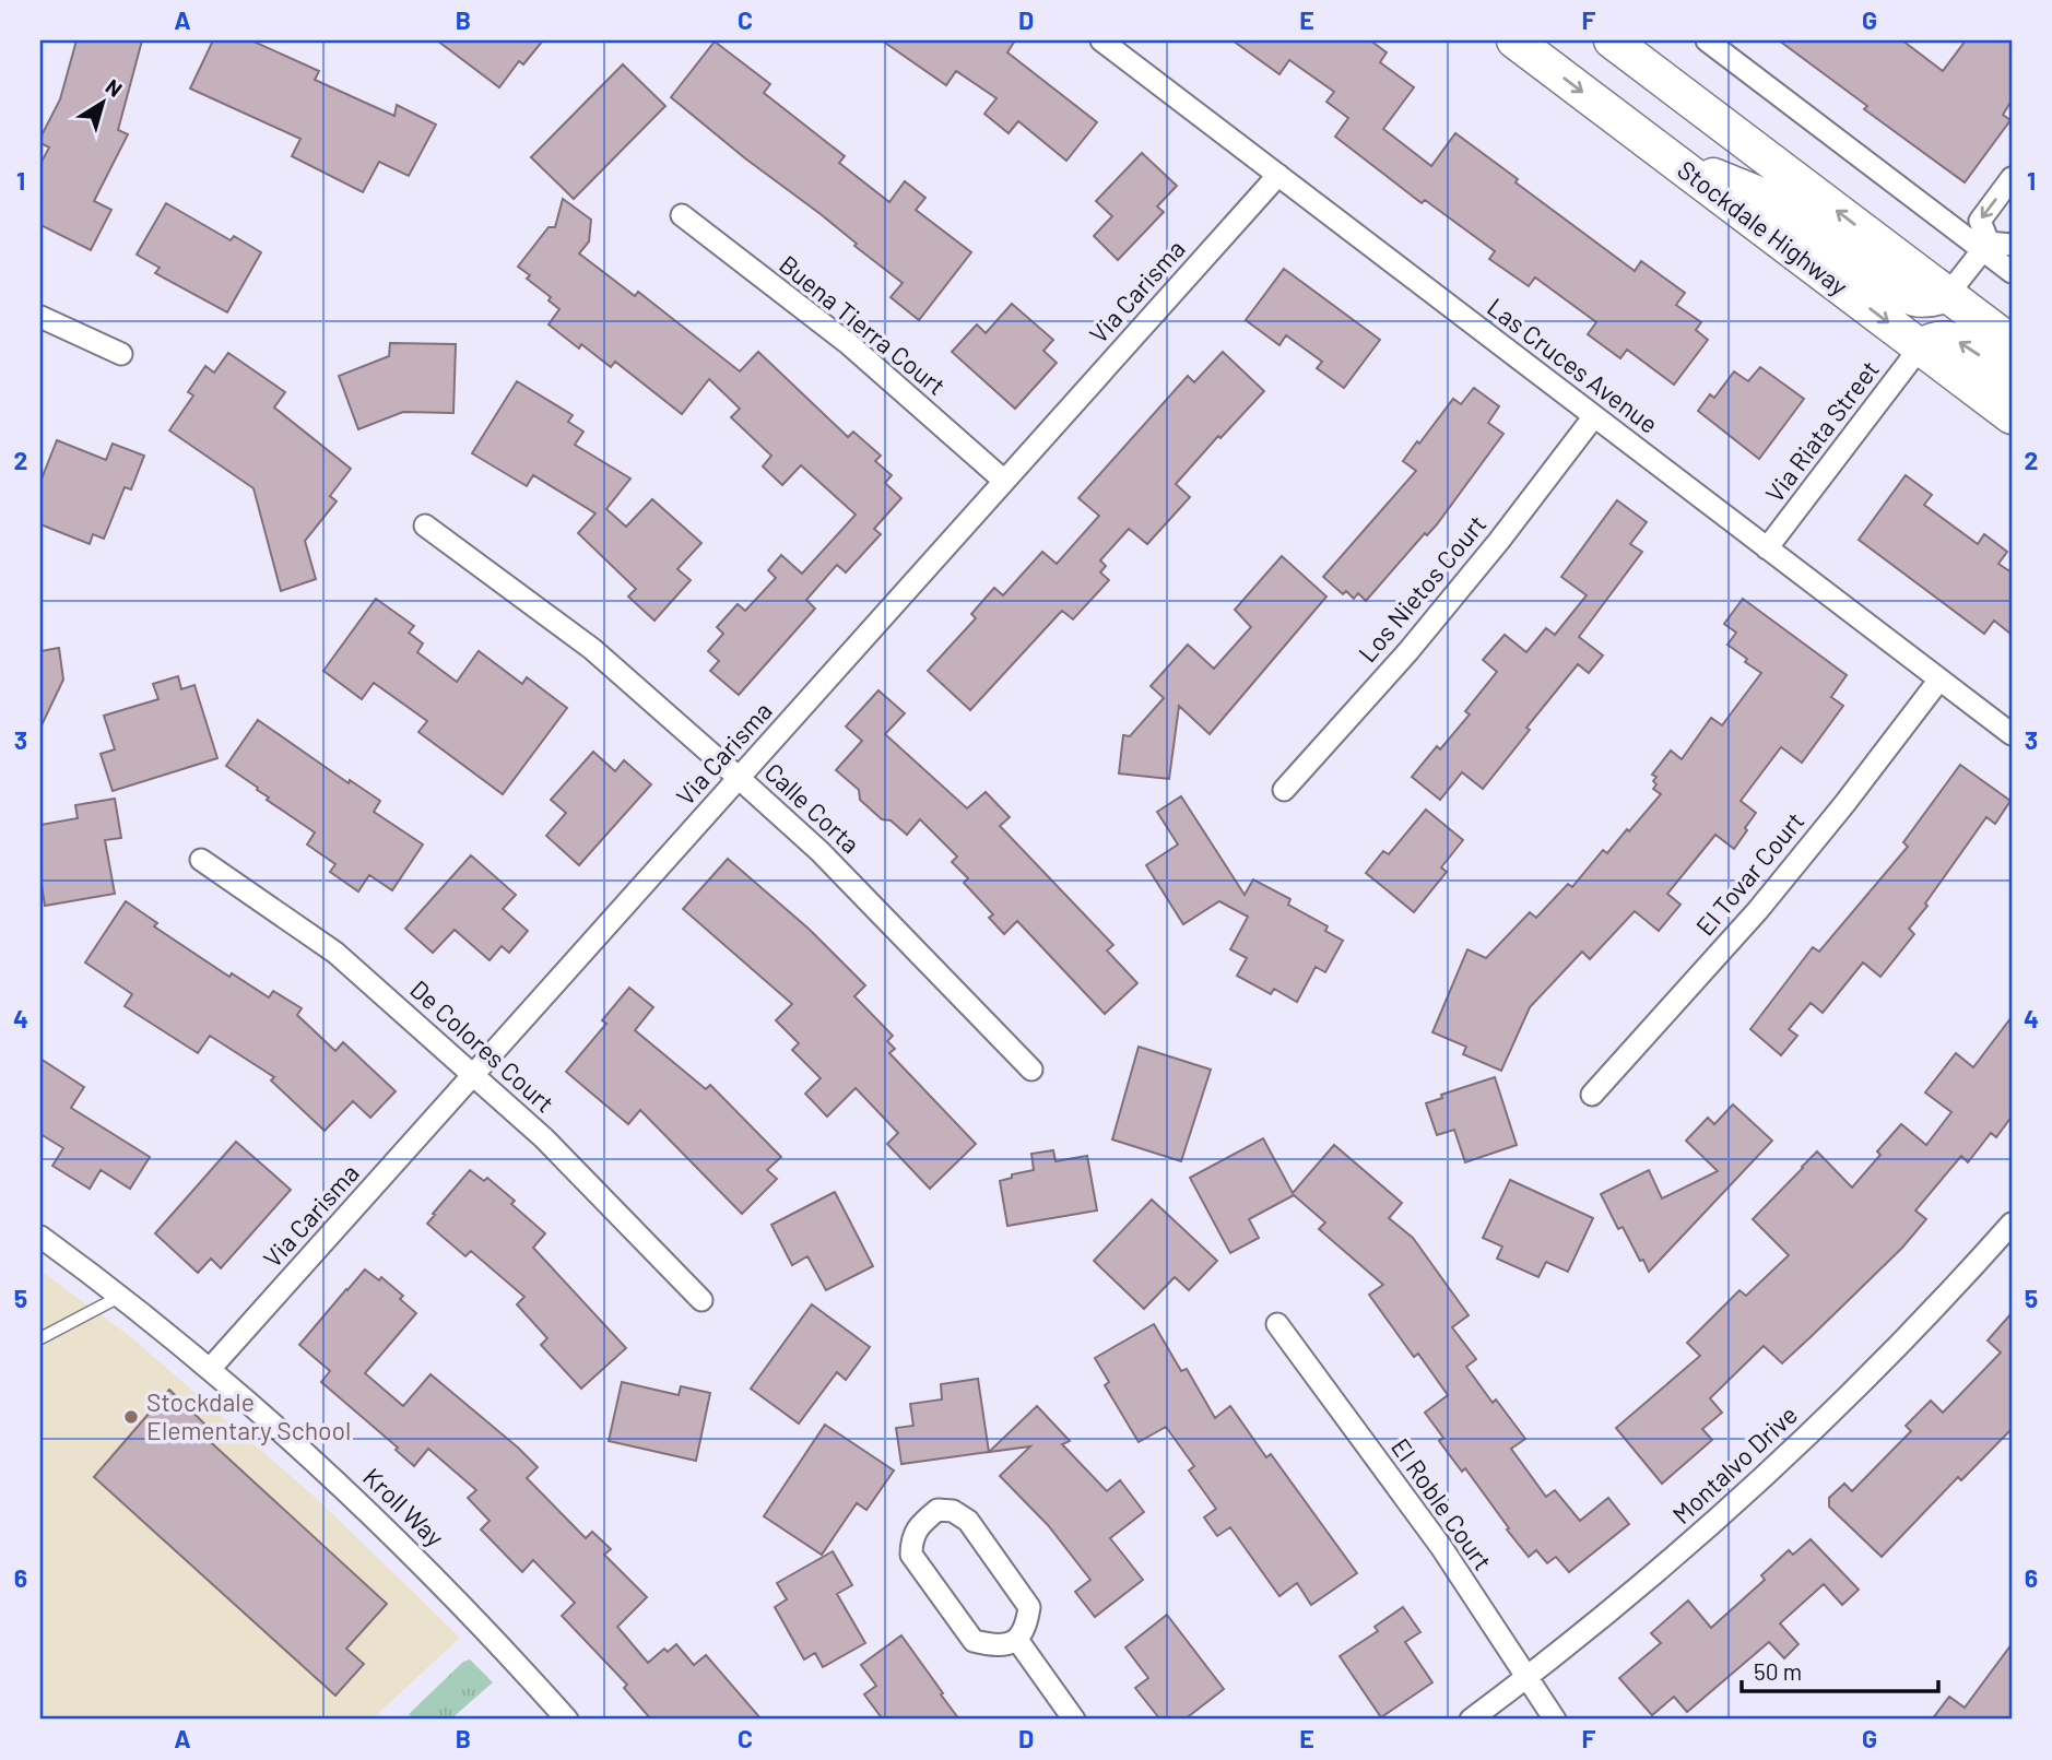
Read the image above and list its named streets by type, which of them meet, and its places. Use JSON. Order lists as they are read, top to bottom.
{
  "streets": {
    "main road": ["Stockdale Highway"],
    "street": [
      "Via Carisma",
      "Buena Tierra Court",
      "Las Cruces Avenue",
      "Via Riata Street",
      "Los Nietos Court",
      "Calle Corta",
      "El Tovar Court",
      "De Colores Court",
      "Montalvo Drive",
      "El Roble Court",
      "Kroll Way"
    ]
  },
  "crossings": [
    ["Stockdale Highway", "Via Riata Street"],
    ["Via Carisma", "Buena Tierra Court"],
    ["Via Carisma", "Las Cruces Avenue"],
    ["Via Carisma", "Calle Corta"],
    ["Via Carisma", "De Colores Court"],
    ["Via Carisma", "Kroll Way"],
    ["Las Cruces Avenue", "Via Riata Street"],
    ["Las Cruces Avenue", "Los Nietos Court"],
    ["Las Cruces Avenue", "El Tovar Court"],
    ["Montalvo Drive", "El Roble Court"]
  ],
  "places": ["Stockdale Elementary School"],
  "scale_bar": "50 m",
  "north": "top right",
  "grid": {
    "columns": [
      "A",
      "B",
      "C",
      "D",
      "E",
      "F",
      "G"
    ],
    "rows": [
      "1",
      "2",
      "3",
      "4",
      "5",
      "6"
    ]
  }
}
